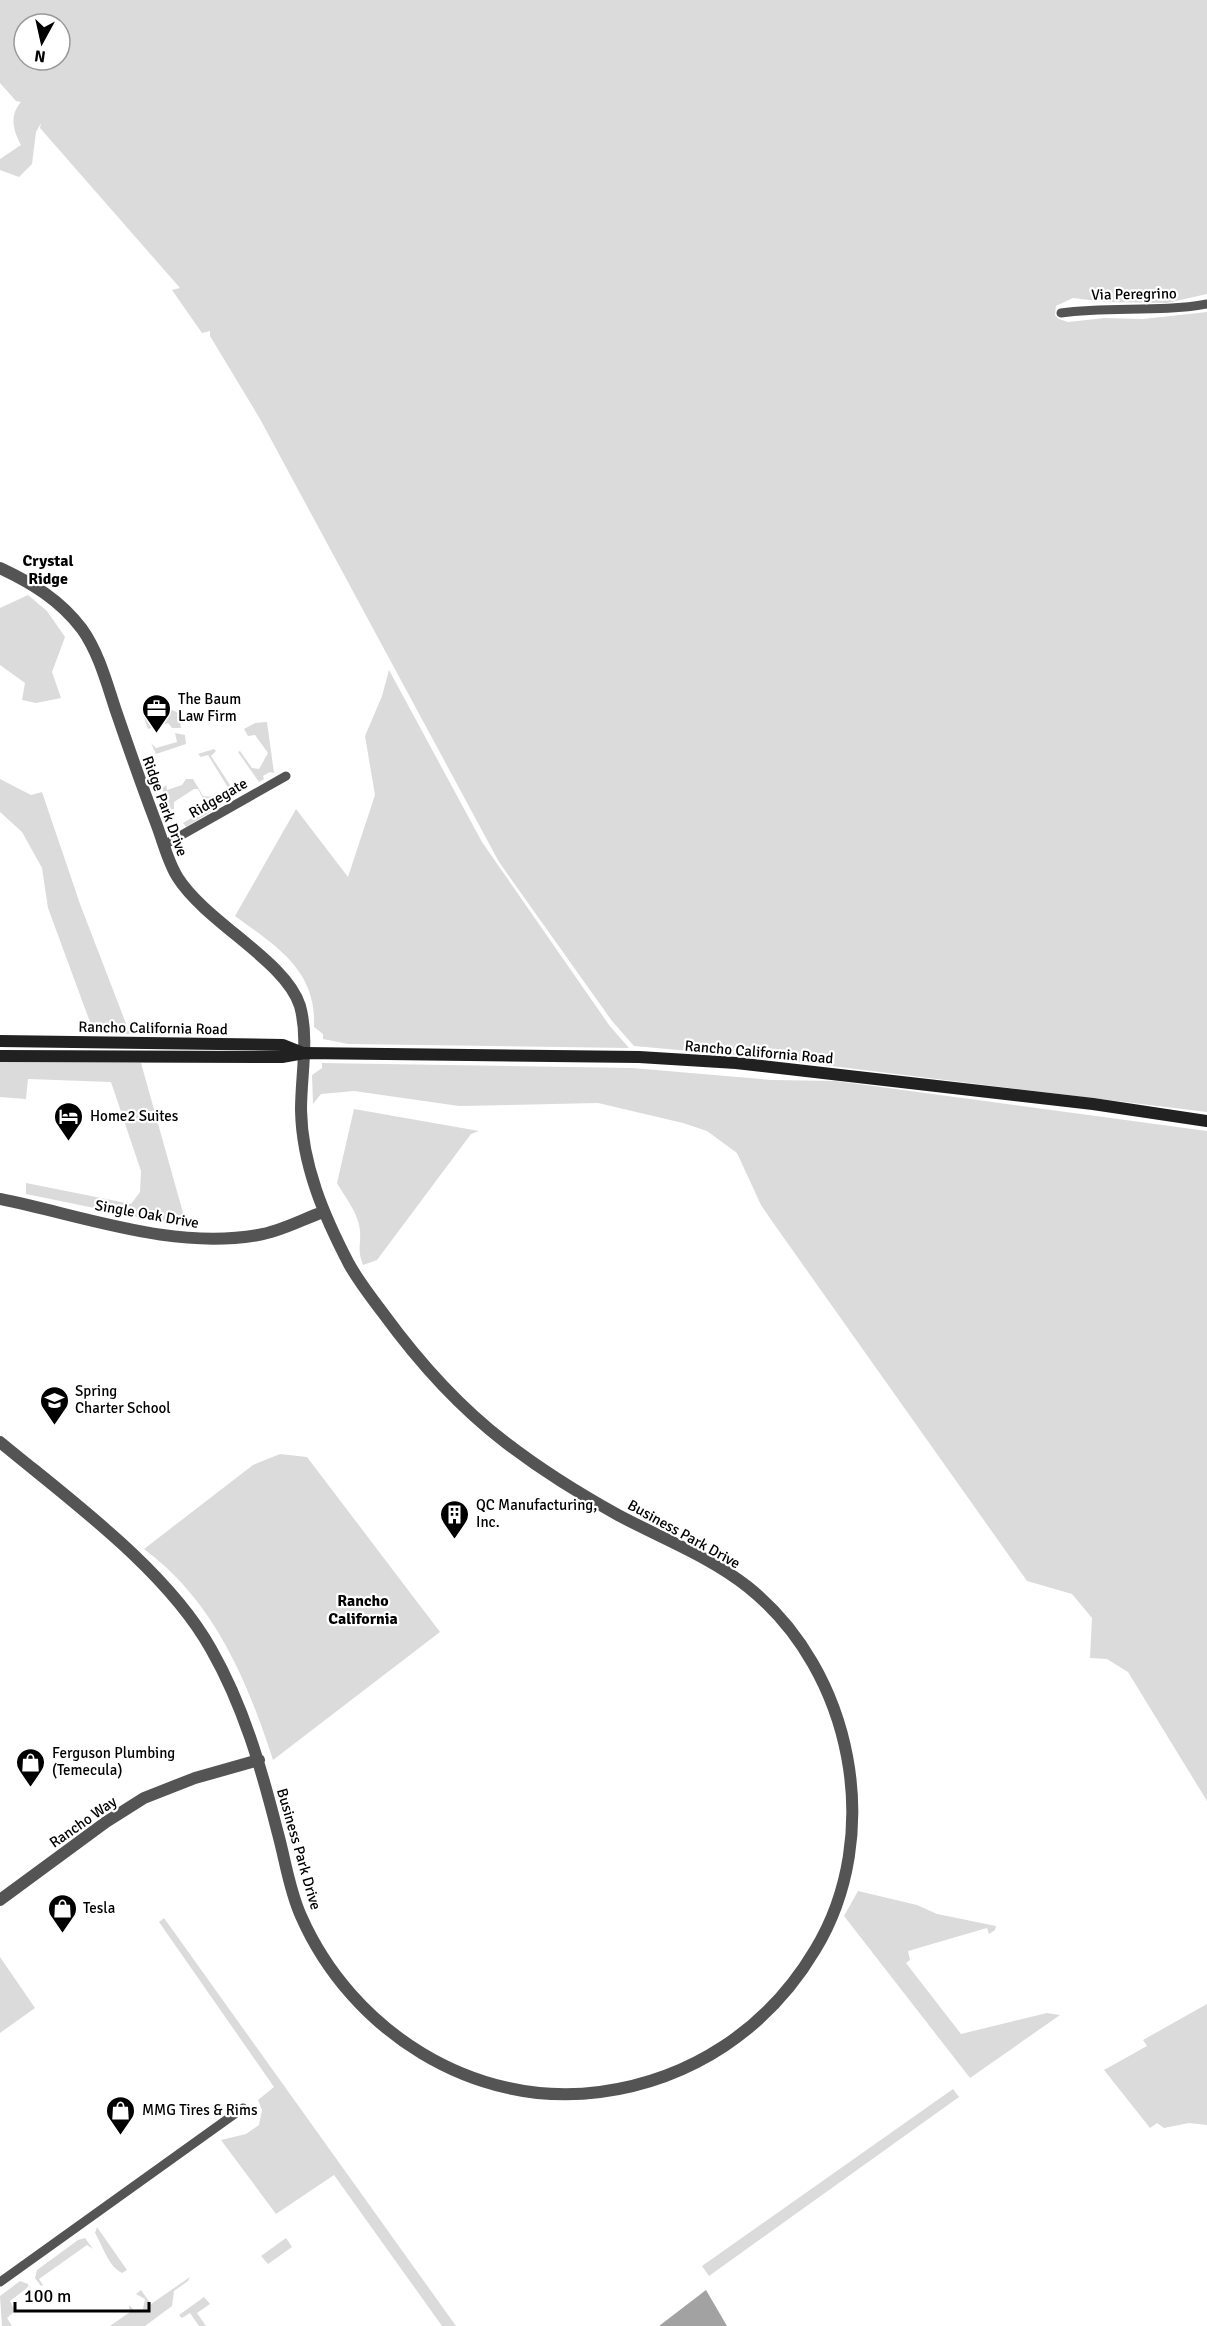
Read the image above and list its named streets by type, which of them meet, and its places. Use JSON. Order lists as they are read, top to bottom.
{
  "streets": {
    "main road": ["Rancho California Road"],
    "street": [
      "Via Peregrino",
      "Ridgegate",
      "Ridge Park Drive",
      "Single Oak Drive",
      "Business Park Drive",
      "Rancho Way"
    ]
  },
  "crossings": [
    ["Ridgegate", "Ridge Park Drive"],
    ["Ridge Park Drive", "Rancho California Road"],
    ["Ridge Park Drive", "Business Park Drive"],
    ["Rancho California Road", "Business Park Drive"],
    ["Single Oak Drive", "Business Park Drive"],
    ["Business Park Drive", "Rancho Way"]
  ],
  "districts": ["Crystal Ridge", "Rancho California"],
  "places": {
    "office": ["The Baum Law Firm"],
    "hotel": ["Home2 Suites"],
    "school or university": ["Spring Charter School"],
    "building": ["QC Manufacturing, Inc."],
    "shop": ["Ferguson Plumbing (Temecula)", "Tesla", "MMG Tires & Rims"]
  },
  "scale_bar": "100 m",
  "north": "bottom"
}
